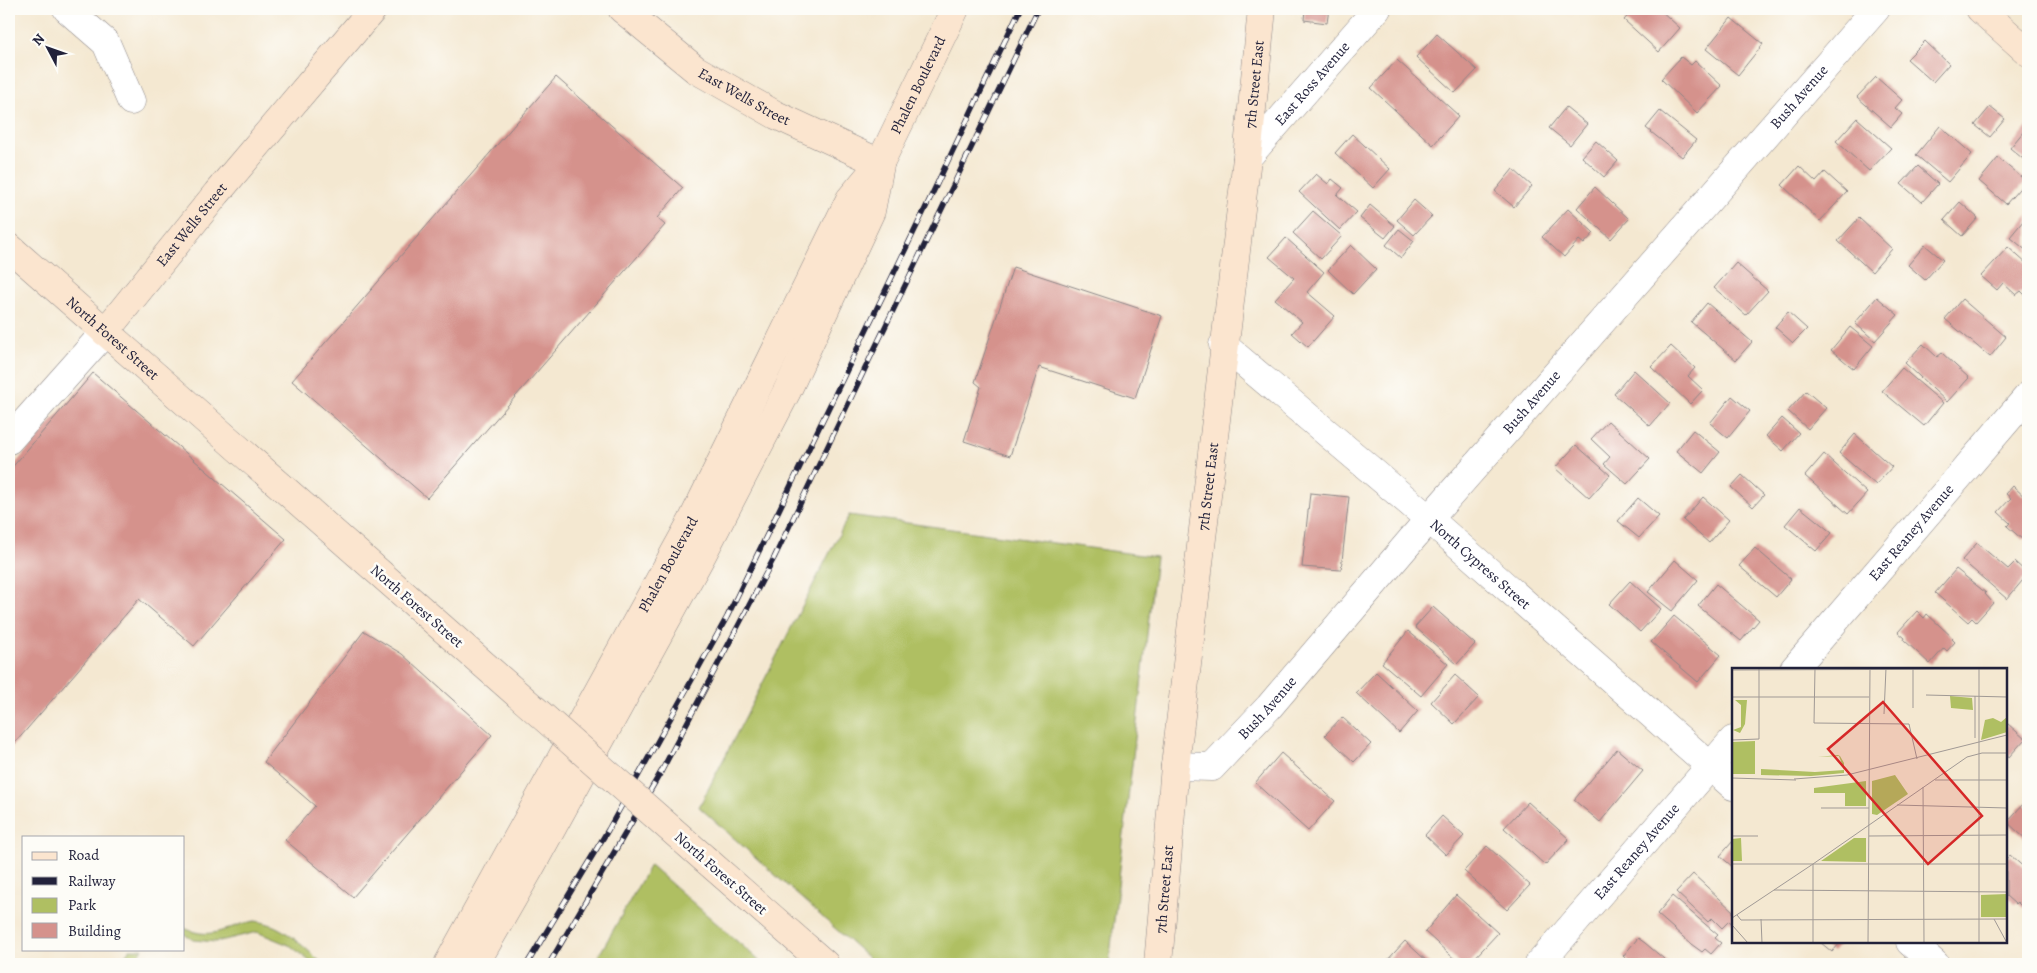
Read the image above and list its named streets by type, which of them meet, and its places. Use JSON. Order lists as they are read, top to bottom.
{
  "streets": {
    "street": [
      "East Ross Avenue",
      "7th Street East",
      "Phalen Boulevard",
      "East Wells Street",
      "Bush Avenue",
      "North Forest Street",
      "East Reaney Avenue",
      "North Cypress Street"
    ]
  },
  "crossings": [
    ["East Ross Avenue", "7th Street East"],
    ["7th Street East", "Bush Avenue"],
    ["7th Street East", "North Cypress Street"],
    ["Phalen Boulevard", "East Wells Street"],
    ["East Wells Street", "North Forest Street"],
    ["Bush Avenue", "North Cypress Street"],
    ["East Reaney Avenue", "North Cypress Street"]
  ],
  "legend": [
    "Road",
    "Railway",
    "Park",
    "Building"
  ],
  "north": "top left"
}
